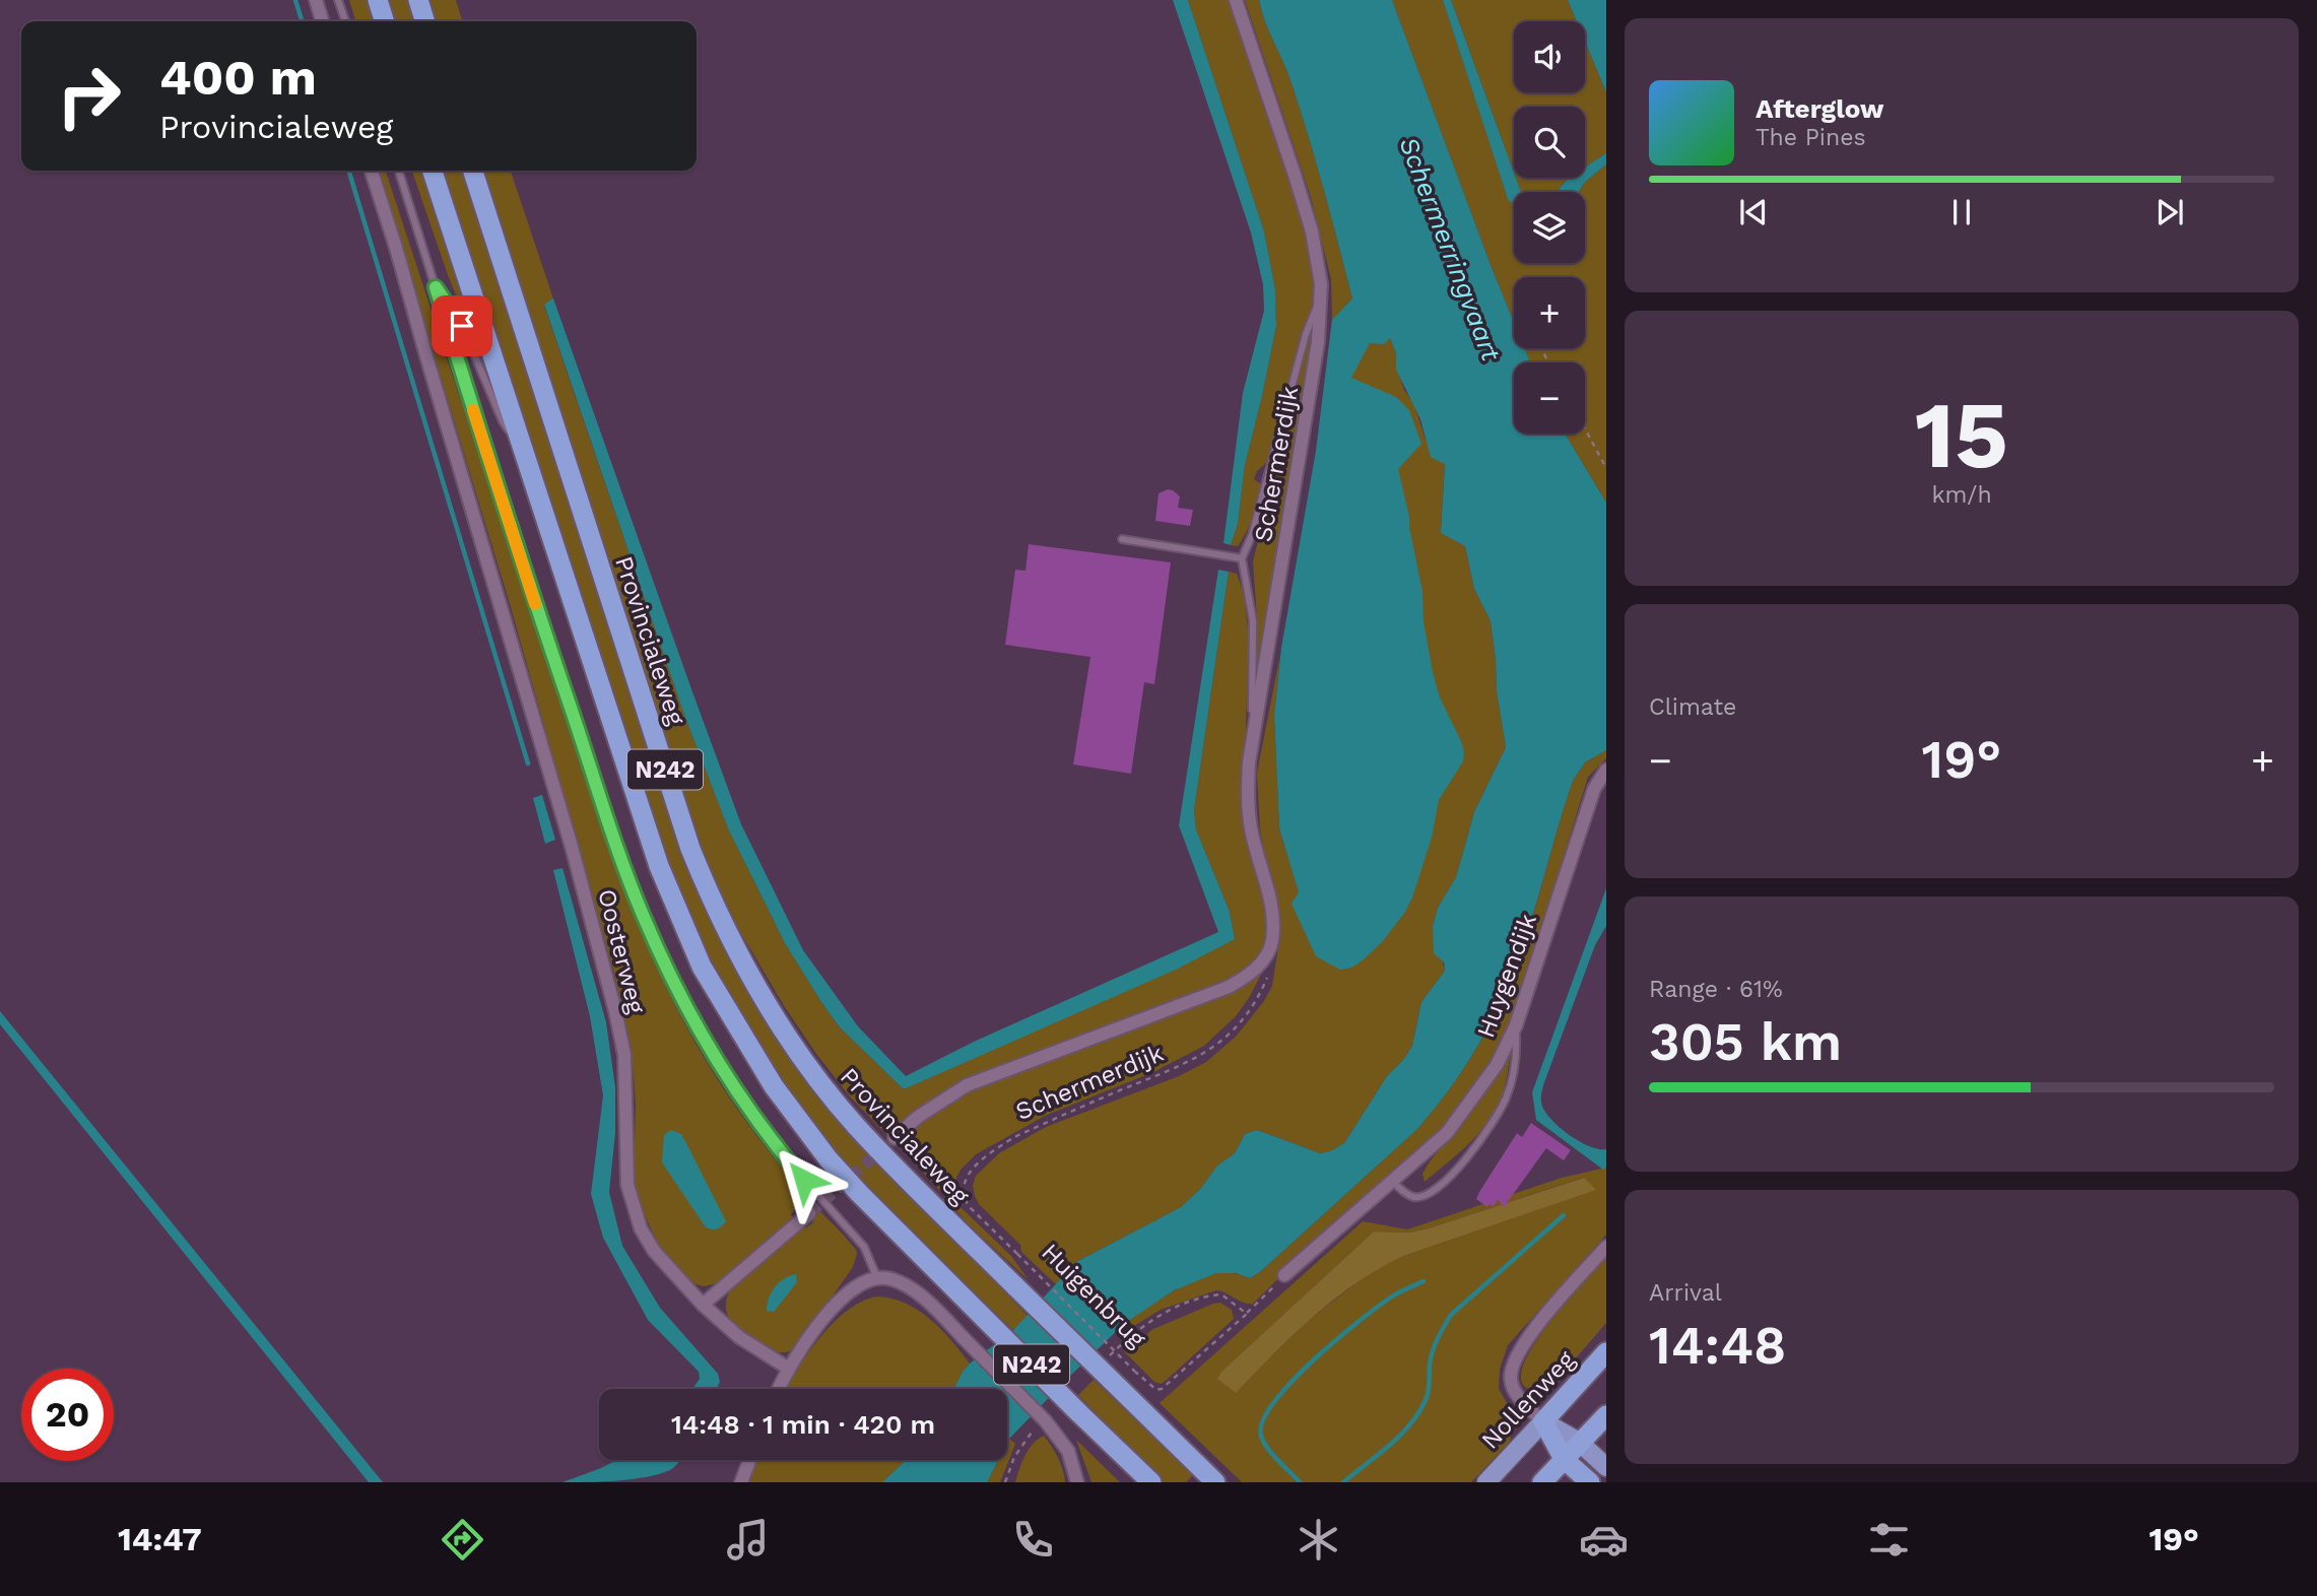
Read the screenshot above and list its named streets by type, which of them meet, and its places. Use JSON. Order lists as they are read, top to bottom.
{
  "streets": {
    "highway": [
      "Provincialeweg",
      "N242",
      "Huigenbrug",
      "Nollenweg"
    ],
    "street": ["Schermerdijk", "Oosterweg", "Huygendijk"]
  },
  "crossings": [
    ["Schermerdijk", "Huigenbrug"],
    ["Provincialeweg", "Huigenbrug"]
  ],
  "water": ["Schermerringvaart"],
  "page": {
    "map_buttons": ["+", "−"],
    "turn": ["400 m", "Provincialeweg"],
    "song": ["Afterglow", "The Pines"],
    "tile": [
      ["15", "km/h"],
      "Climate",
      ["Range · 61%", "305 km"],
      ["Arrival", "14:48"]
    ],
    "heat": ["−", "19°", "+"],
    "limit": "20",
    "trip": "14:48 · 1 min · 420 m",
    "tabs": ["14:47", "19°"]
  }
}
